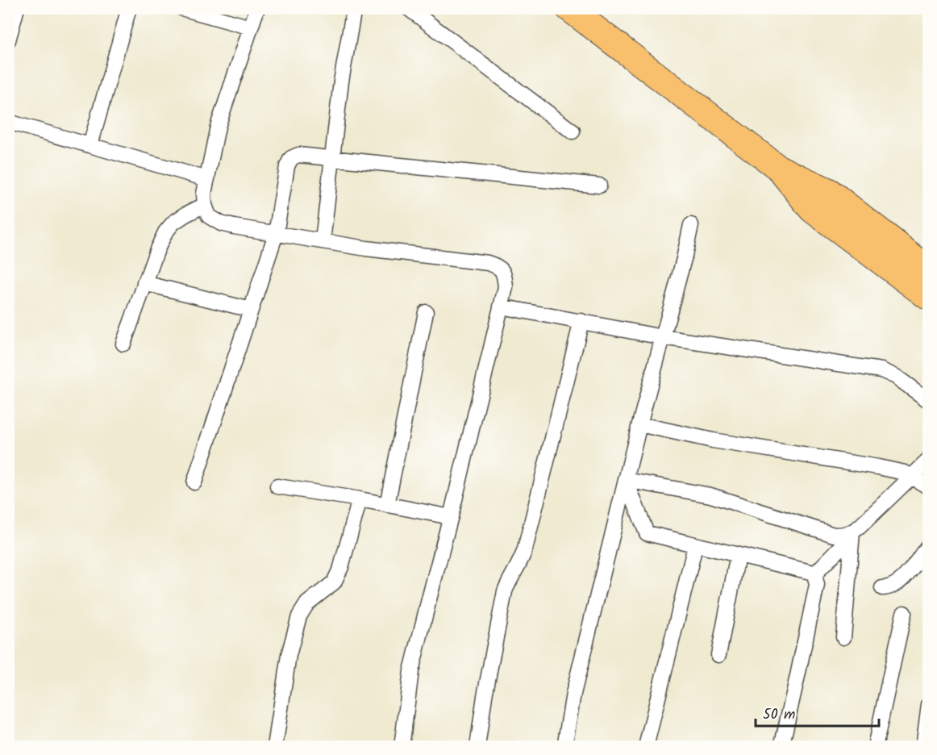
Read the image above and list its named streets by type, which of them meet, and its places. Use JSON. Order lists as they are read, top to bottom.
{
  "scale_bar": "50 m"
}
